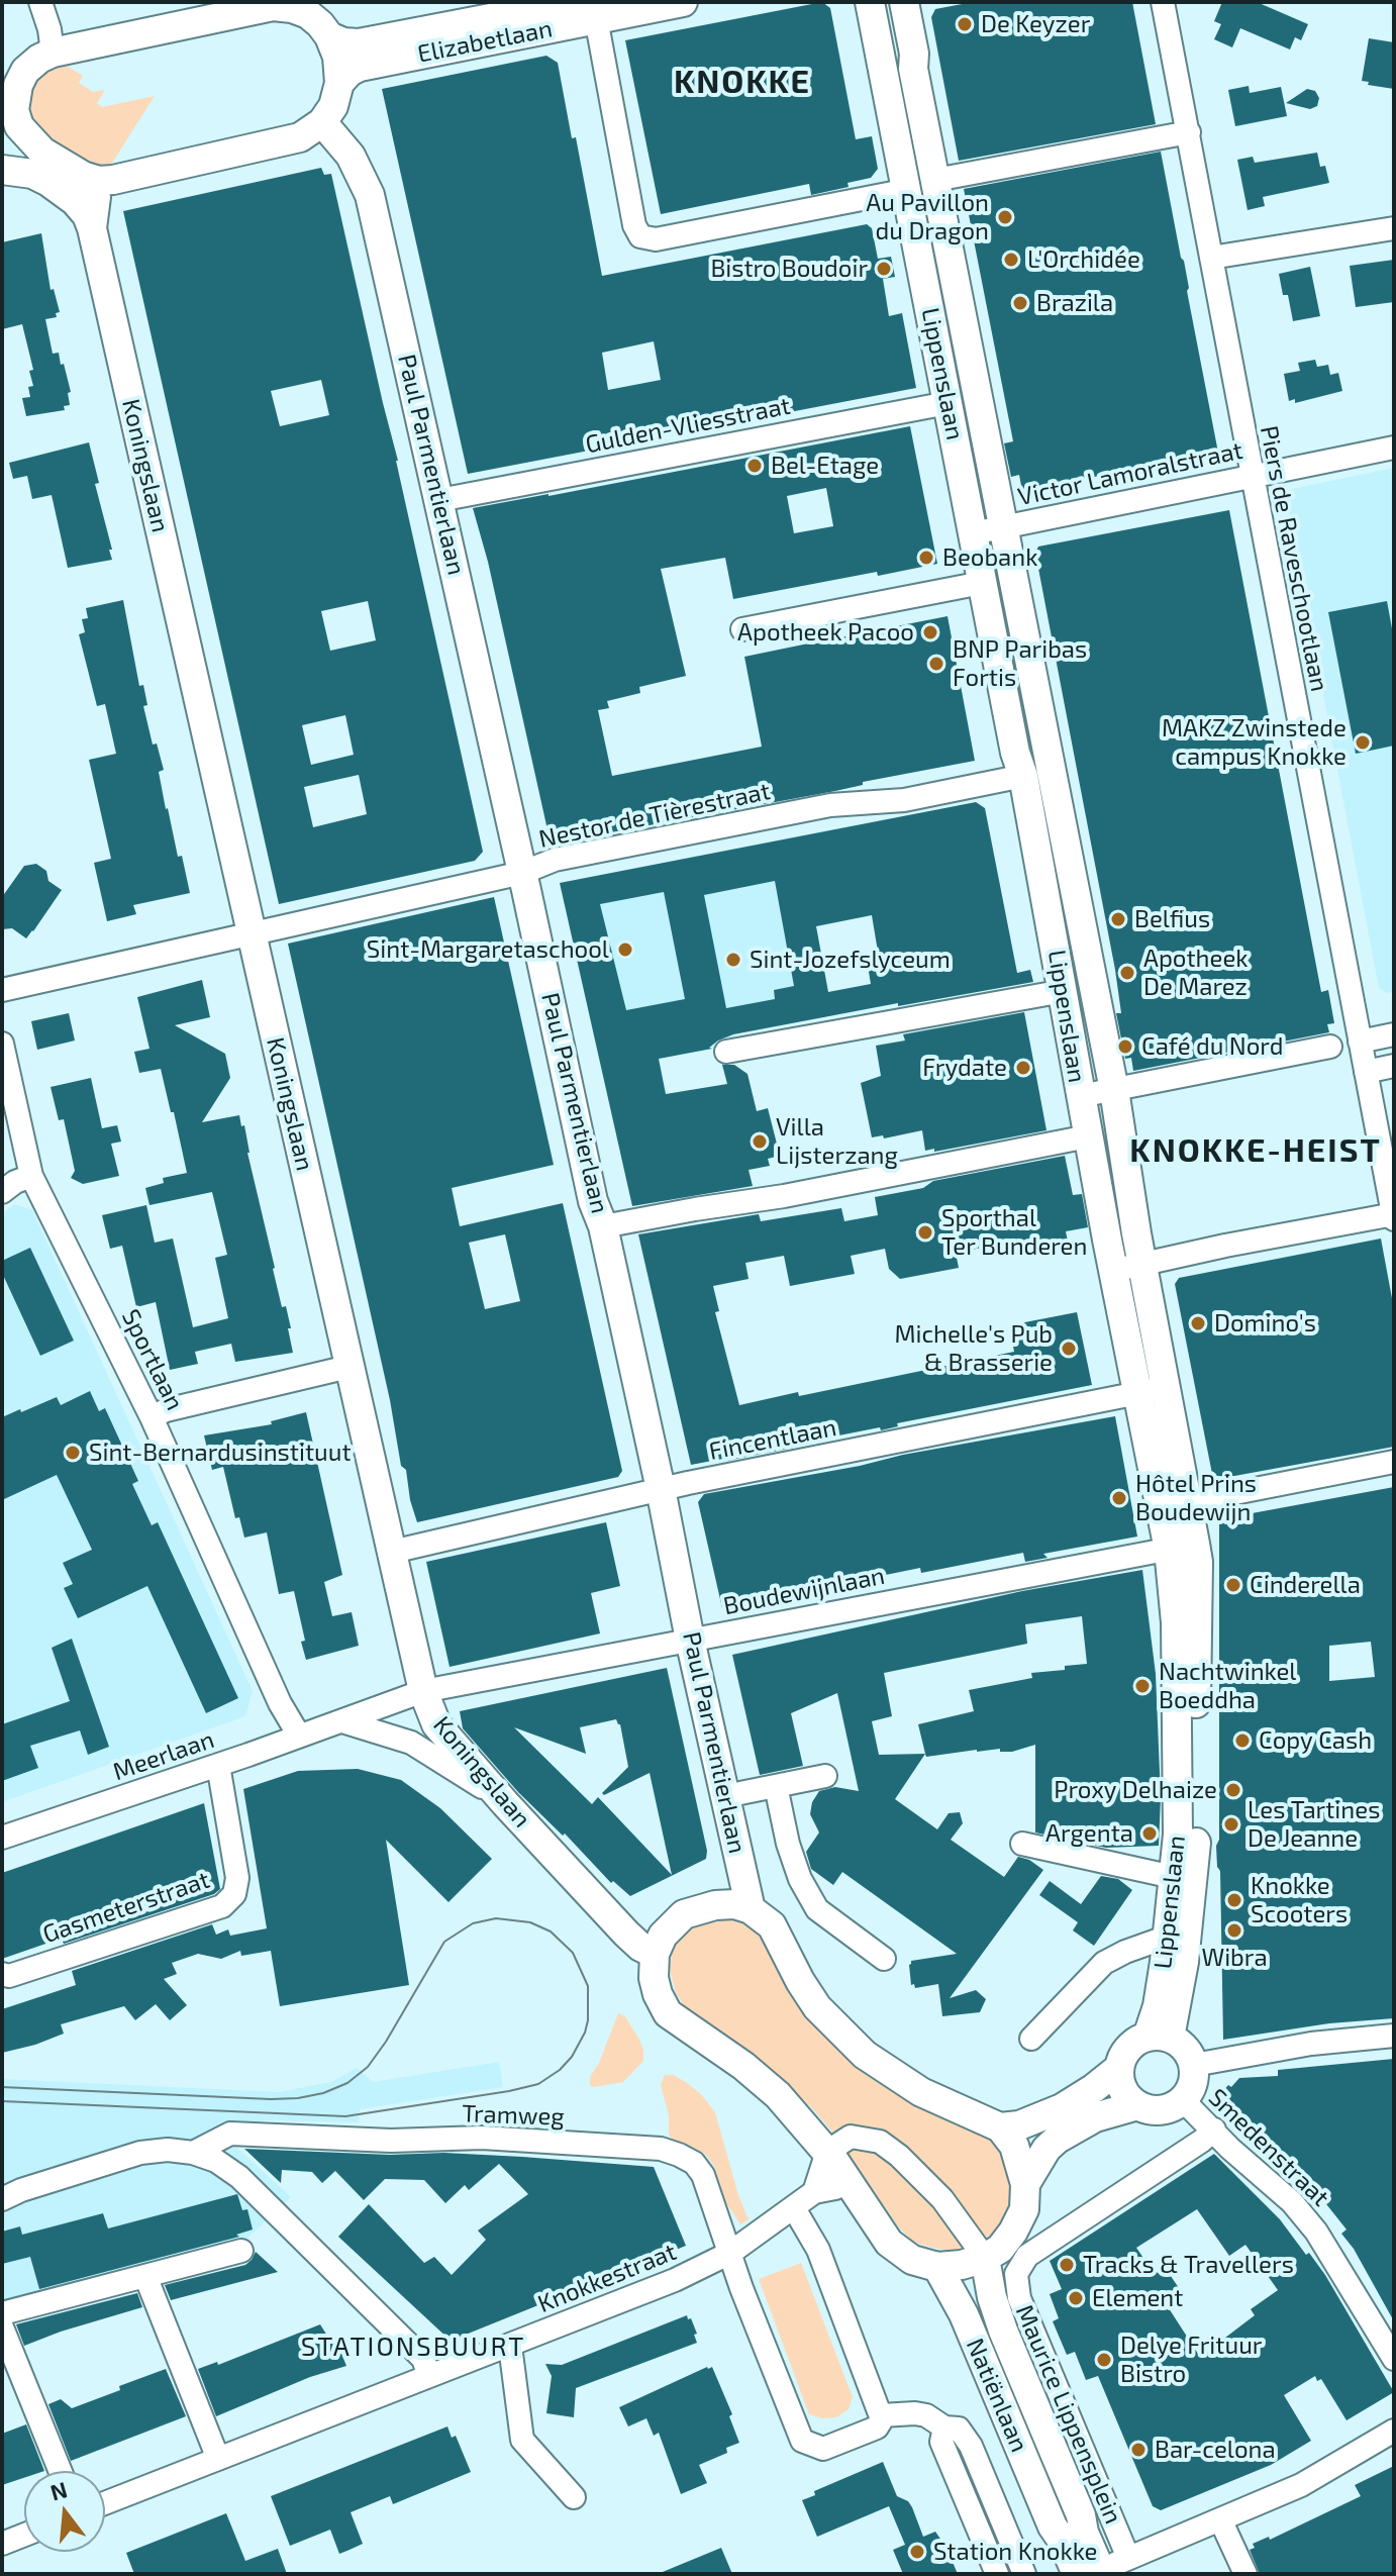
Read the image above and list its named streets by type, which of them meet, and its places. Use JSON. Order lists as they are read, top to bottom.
{
  "streets": {
    "main road": [
      "Elizabetlaan",
      "Lippenslaan",
      "Paul Parmentierlaan",
      "Koningslaan",
      "Natiënlaan"
    ],
    "street": [
      "Gulden-Vliesstraat",
      "Victor Lamoralstraat",
      "Piers de Raveschootlaan",
      "Nestor de Tièrestraat",
      "Sportlaan",
      "Fincentlaan",
      "Boudewijnlaan",
      "Meerlaan",
      "Gasmeterstraat",
      "Tramweg",
      "Smedenstraat",
      "Knokkestraat",
      "Maurice Lippensplein"
    ]
  },
  "crossings": [
    ["Lippenslaan", "Gulden-Vliesstraat"],
    ["Lippenslaan", "Victor Lamoralstraat"],
    ["Lippenslaan", "Nestor de Tièrestraat"],
    ["Lippenslaan", "Fincentlaan"],
    ["Lippenslaan", "Boudewijnlaan"],
    ["Lippenslaan", "Smedenstraat"],
    ["Gulden-Vliesstraat", "Paul Parmentierlaan"],
    ["Paul Parmentierlaan", "Nestor de Tièrestraat"],
    ["Paul Parmentierlaan", "Fincentlaan"],
    ["Paul Parmentierlaan", "Boudewijnlaan"],
    ["Koningslaan", "Nestor de Tièrestraat"],
    ["Koningslaan", "Fincentlaan"],
    ["Koningslaan", "Boudewijnlaan"],
    ["Koningslaan", "Meerlaan"],
    ["Victor Lamoralstraat", "Piers de Raveschootlaan"],
    ["Sportlaan", "Meerlaan"],
    ["Boudewijnlaan", "Meerlaan"],
    ["Meerlaan", "Gasmeterstraat"],
    ["Tramweg", "Knokkestraat"],
    ["Smedenstraat", "Maurice Lippensplein"],
    ["Natiënlaan", "Maurice Lippensplein"]
  ],
  "districts": ["KNOKKE", "KNOKKE-HEIST", "STATIONSBUURT"],
  "places": [
    "De Keyzer",
    "Au Pavillon du Dragon",
    "L'Orchidée",
    "Bistro Boudoir",
    "Brazila",
    "Bel-Etage",
    "Beobank",
    "Apotheek Pacoo",
    "BNP Paribas Fortis",
    "MAKZ Zwinstede campus Knokke",
    "Belfius",
    "Sint-Margaretaschool",
    "Sint-Jozefslyceum",
    "Apotheek De Marez",
    "Café du Nord",
    "Frydate",
    "Villa Lijsterzang",
    "Sporthal Ter Bunderen",
    "Domino's",
    "Michelle's Pub & Brasserie",
    "Sint-Bernardusinstituut",
    "Hôtel Prins Boudewijn",
    "Cinderella",
    "Nachtwinkel Boeddha",
    "Copy Cash",
    "Proxy Delhaize",
    "Les Tartines De Jeanne",
    "Argenta",
    "Knokke Scooters",
    "Wibra",
    "Tracks & Travellers",
    "Element",
    "Delye Frituur Bistro",
    "Bar-celona",
    "Station Knokke"
  ],
  "north": "top"
}
